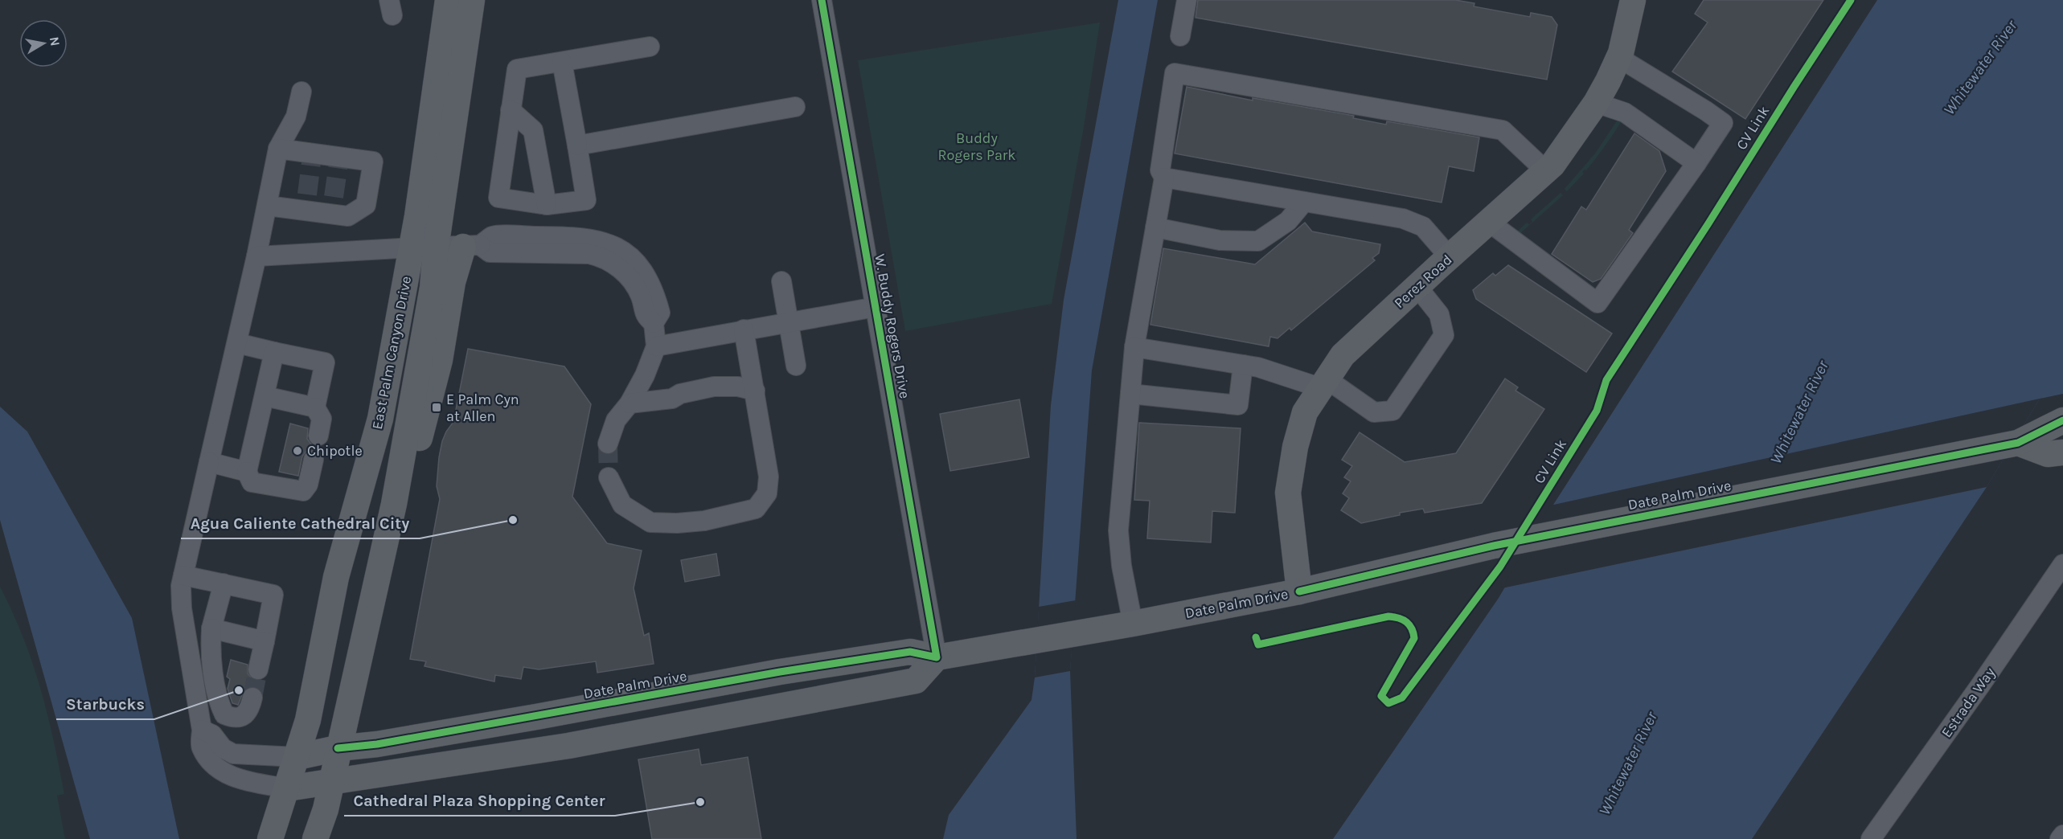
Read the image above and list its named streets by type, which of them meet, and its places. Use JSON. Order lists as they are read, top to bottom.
{
  "streets": {
    "main road": ["Perez Road", "East Palm Canyon Drive", "Date Palm Drive"],
    "street": ["W. Buddy Rogers Drive", "Estrada Way"],
    "cycle path": ["CV Link"]
  },
  "crossings": [
    ["Perez Road", "Date Palm Drive"],
    ["W. Buddy Rogers Drive", "Date Palm Drive"],
    ["East Palm Canyon Drive", "Date Palm Drive"]
  ],
  "water": ["Whitewater River"],
  "parks": ["Buddy Rogers Park"],
  "places": {
    "transit": ["E Palm Cyn at Allen"],
    "other": [
      "Chipotle",
      "Agua Caliente Cathedral City",
      "Starbucks",
      "Cathedral Plaza Shopping Center"
    ]
  },
  "north": "right"
}
